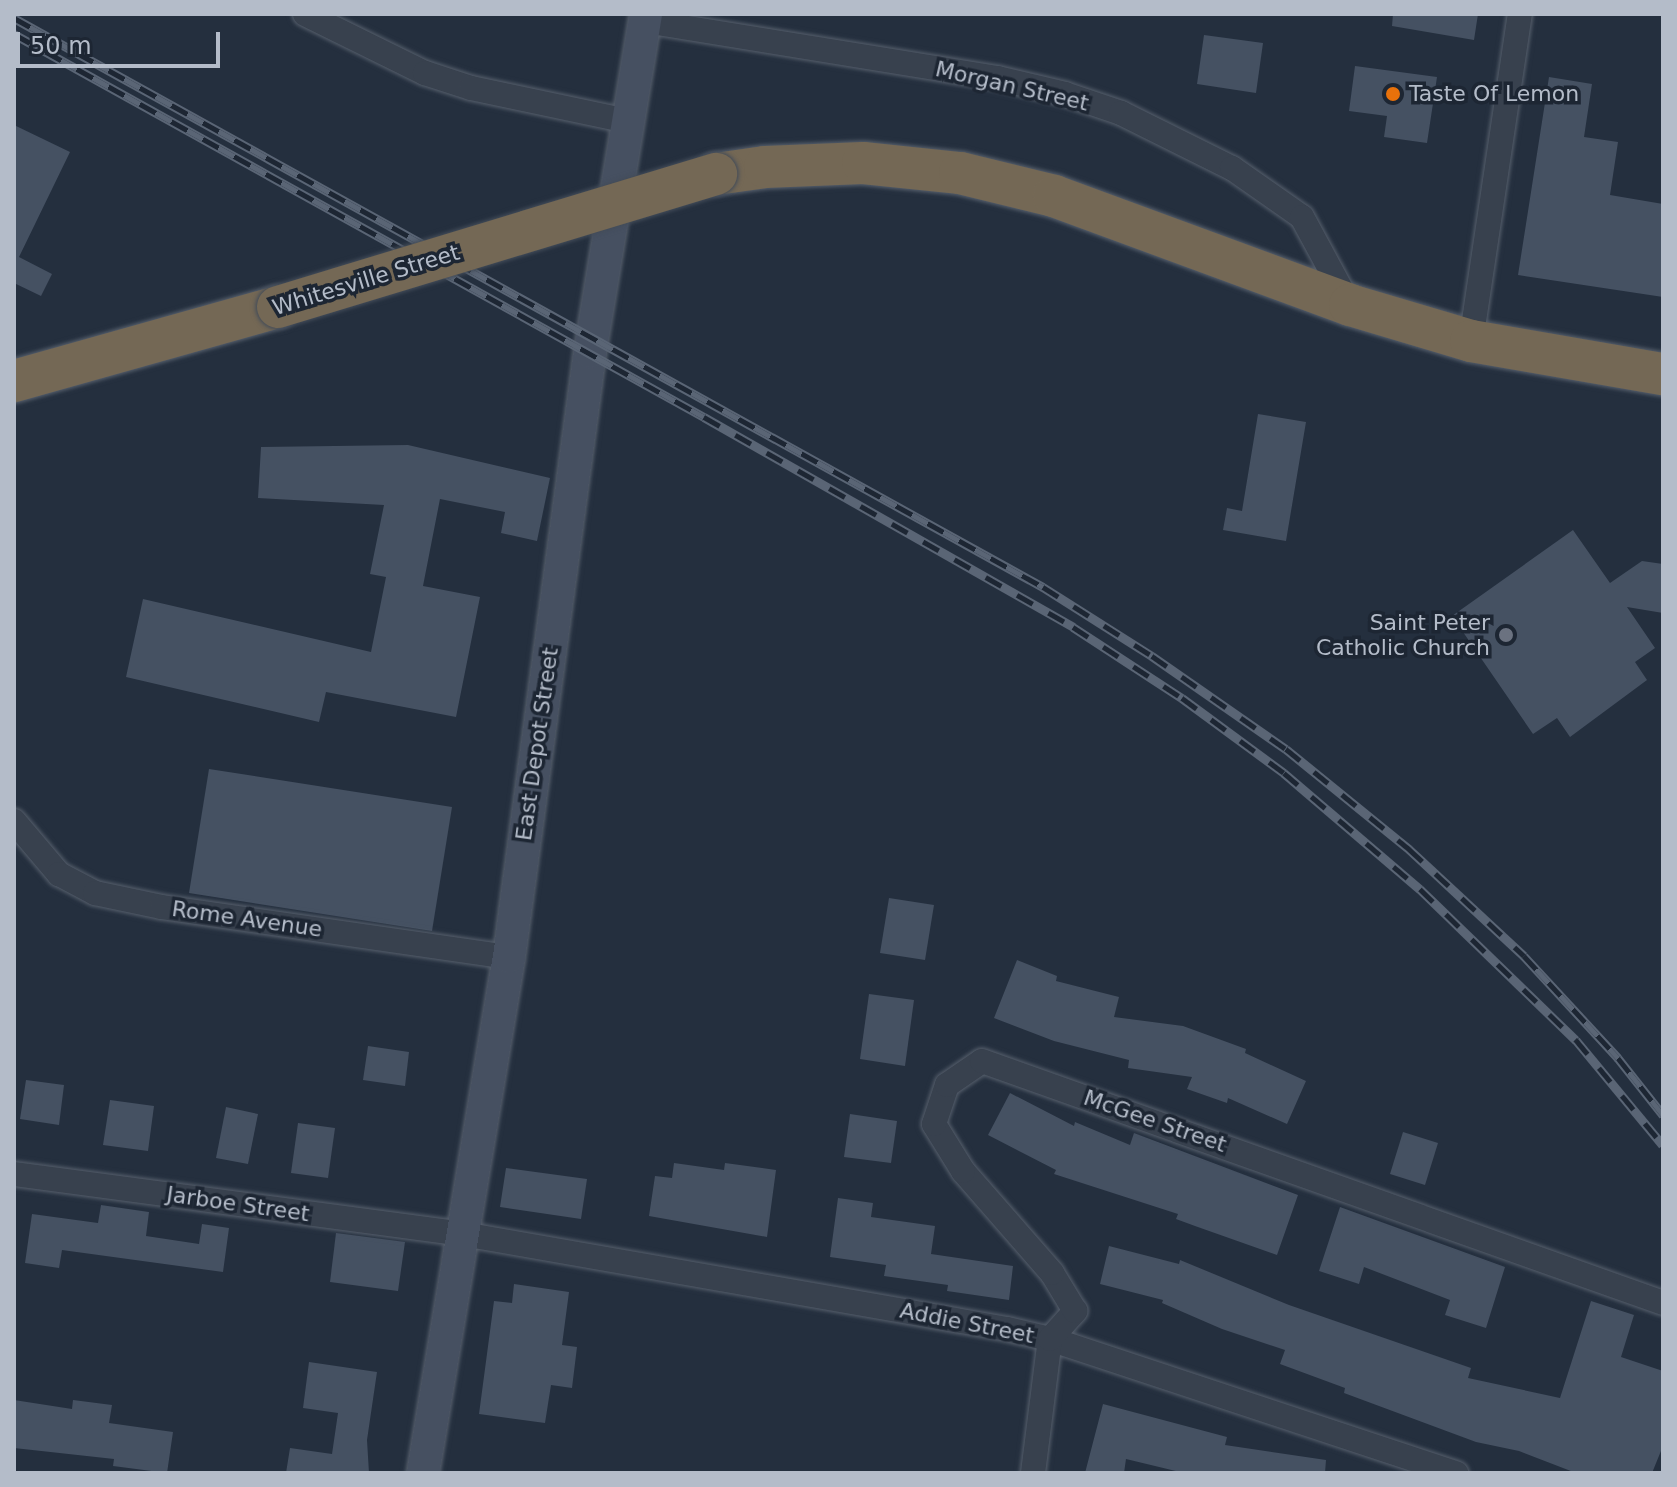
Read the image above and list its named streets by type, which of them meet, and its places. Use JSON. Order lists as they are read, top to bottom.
{
  "streets": {
    "highway": ["Whitesville Street"],
    "street": [
      "Morgan Street",
      "East Depot Street",
      "Rome Avenue",
      "McGee Street",
      "Jarboe Street",
      "Addie Street"
    ]
  },
  "crossings": [
    ["Morgan Street", "Whitesville Street"],
    ["Morgan Street", "East Depot Street"],
    ["East Depot Street", "Rome Avenue"],
    ["East Depot Street", "Jarboe Street"],
    ["East Depot Street", "Addie Street"],
    ["McGee Street", "Addie Street"],
    ["Jarboe Street", "Addie Street"]
  ],
  "places": ["Taste Of Lemon", "Saint Peter Catholic Church"],
  "scale_bar": "50 m"
}
